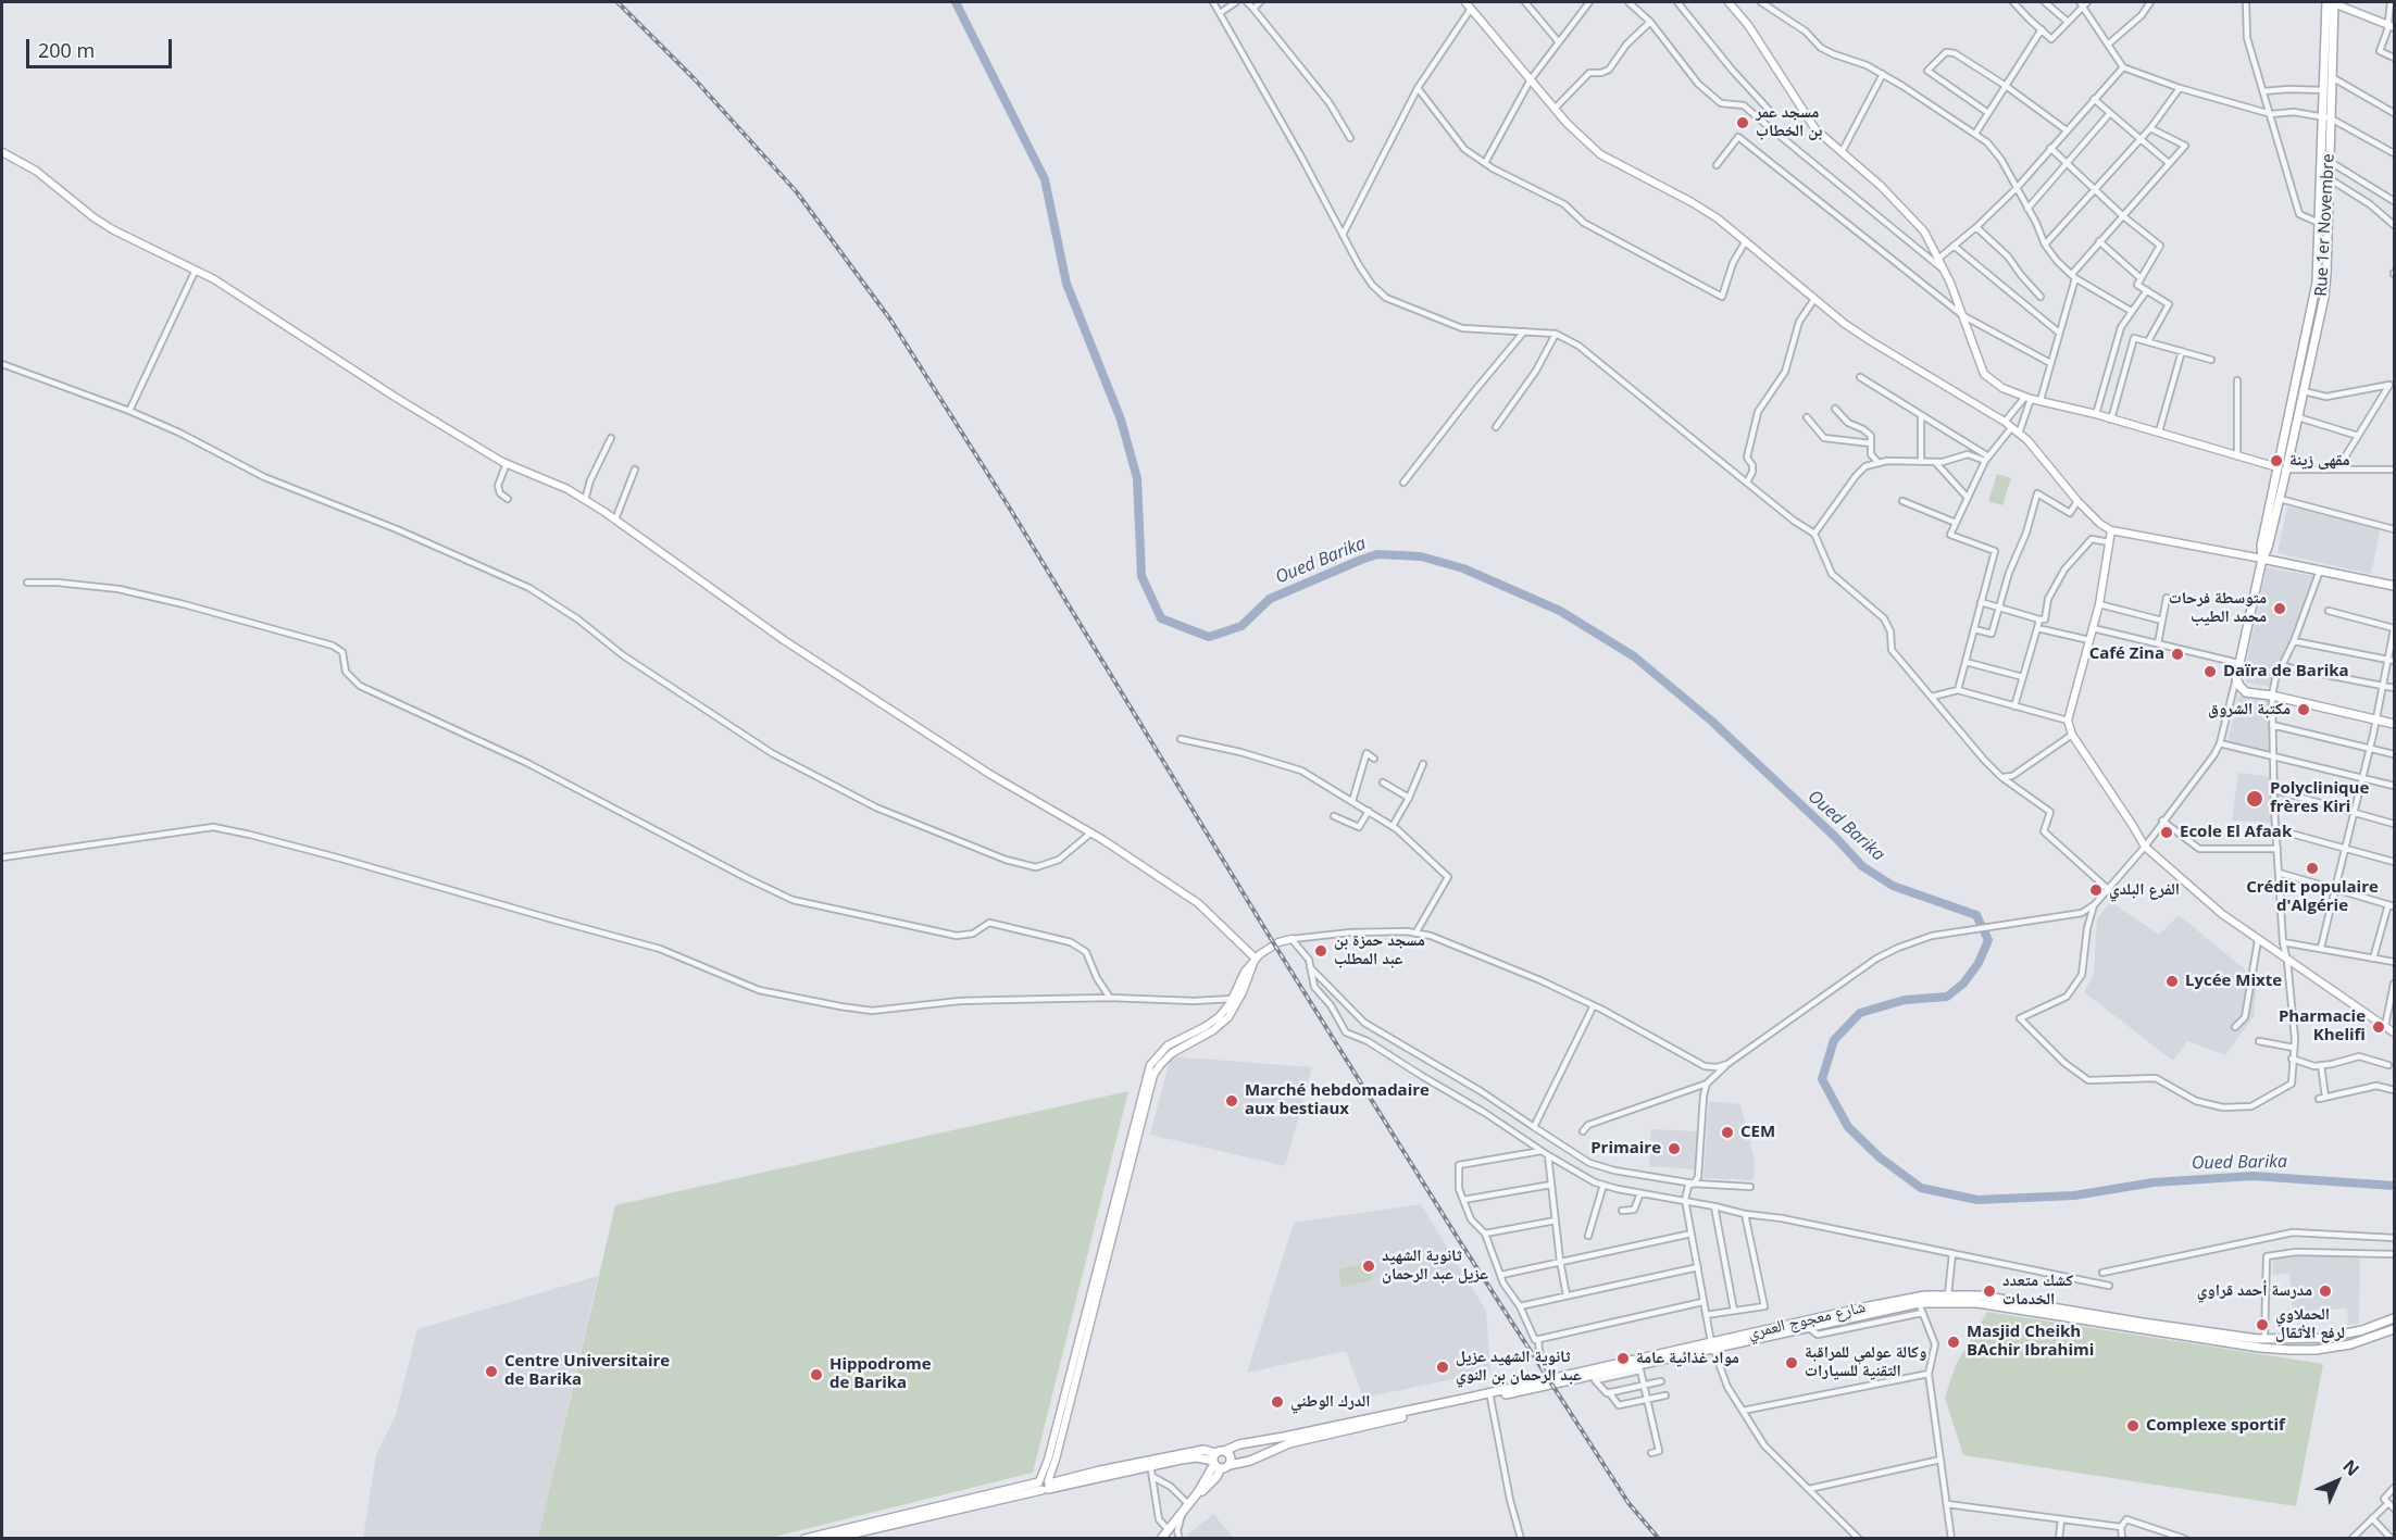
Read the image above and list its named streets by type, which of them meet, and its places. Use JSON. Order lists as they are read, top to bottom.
{
  "streets": {
    "main road": ["Rue 1er Novembre", "شارع معجوج العمري"]
  },
  "water": ["Oued Barika"],
  "places": [
    "مسجد عمر بن الخطاب",
    "مقهى زينة",
    "متوسطة فرحات محمد الطيب",
    "Café Zina",
    "Daïra de Barika",
    "مكتبة الشروق",
    "Polyclinique frères Kiri",
    "Ecole El Afaak",
    "Crédit populaire d'Algérie",
    "الفرع البلدي",
    "مسجد حمزة بن عبد المطلب",
    "Lycée Mixte",
    "Pharmacie Khelifi",
    "Marché hebdomadaire aux bestiaux",
    "CEM",
    "Primaire",
    "ثانوية الشهيد عزيل عبد الرحمان",
    "كشك متعدد الخدمات",
    "مدرسة أحمد قراوي",
    "الحملاوي لرفع الأثقال",
    "Masjid Cheikh BAchir Ibrahimi",
    "مواد غذائية عامة",
    "وكالة عولمي للمراقبة التقنية للسيارات",
    "ثانوية الشهيد عزيل عبد الرحمان بن النوي",
    "Centre Universitaire de Barika",
    "Hippodrome de Barika",
    "الدرك الوطني",
    "Complexe sportif"
  ],
  "scale_bar": "200 m",
  "north": "top right"
}
